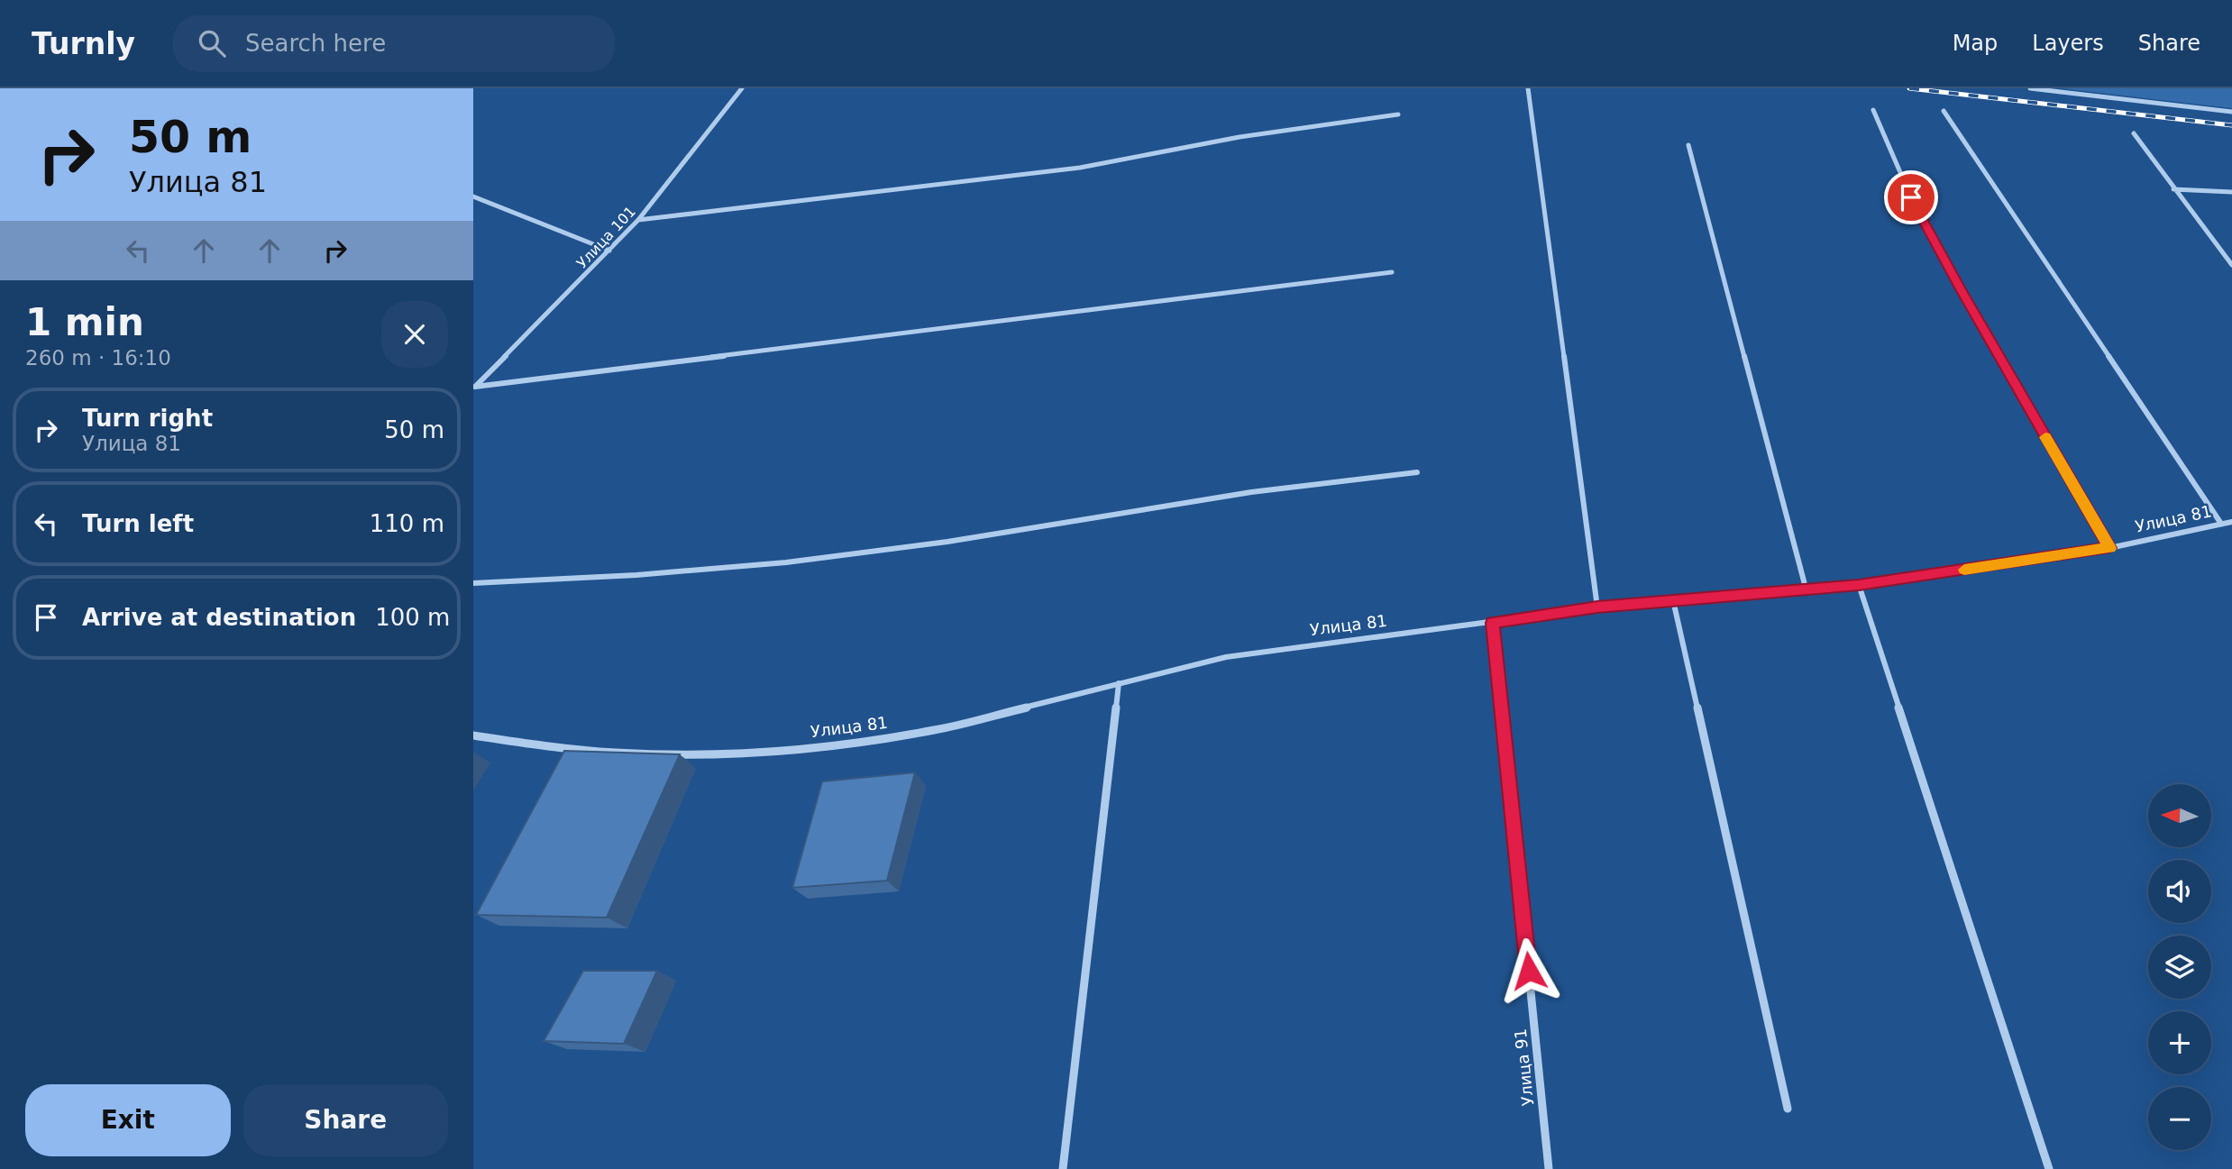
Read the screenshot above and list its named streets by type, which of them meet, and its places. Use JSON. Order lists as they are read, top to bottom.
{
  "streets": {
    "street": ["Улица 101", "Улица 81", "Улица 91"]
  },
  "crossings": [
    ["Улица 81", "Улица 91"]
  ],
  "north": "left",
  "page": {
    "header": "Turnly",
    "search": "Search here",
    "nav": ["Map", "Layers", "Share"],
    "turn": ["50 m", "Улица 81"],
    "heading": ["1 min", "260 m · 16:10"],
    "list": [
      {
        "name": "Turn right",
        "note": "Улица 81",
        "value": "50 m"
      },
      {
        "name": "Turn left",
        "value": "110 m"
      },
      {
        "name": "Arrive at destination",
        "value": "100 m"
      }
    ],
    "map_buttons": ["+", "−"],
    "buttons": ["Exit", "Share"]
  }
}
